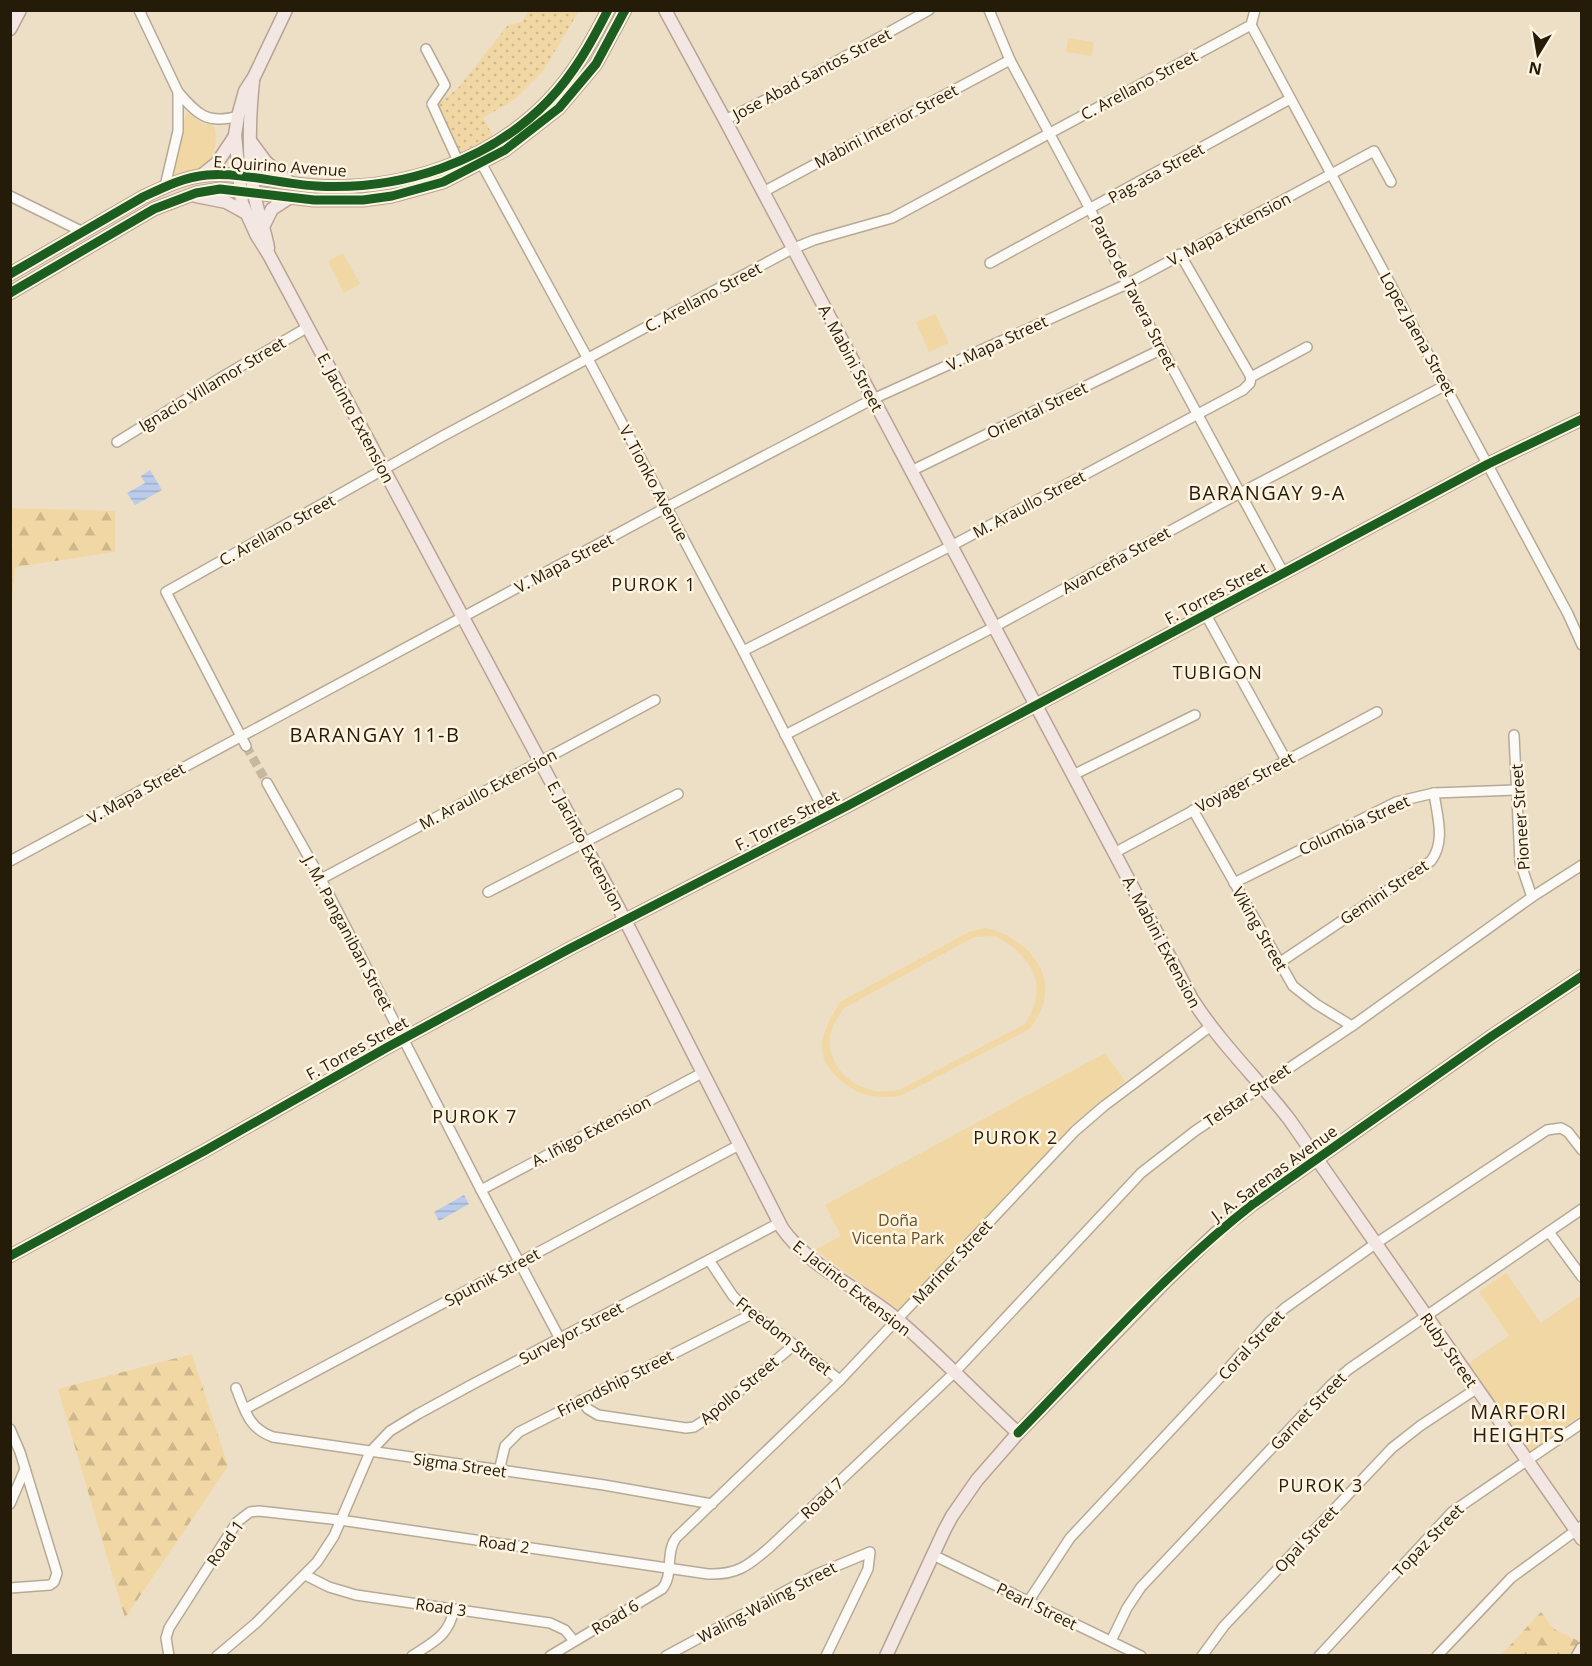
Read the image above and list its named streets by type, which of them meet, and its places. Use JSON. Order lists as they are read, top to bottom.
{
  "streets": {
    "main road": [
      "E. Quirino Avenue",
      "A. Mabini Street",
      "E. Jacinto Extension",
      "F. Torres Street",
      "A. Mabini Extension",
      "J. A. Sarenas Avenue",
      "Ruby Street"
    ],
    "street": [
      "Jose Abad Santos Street",
      "C. Arellano Street",
      "Mabini Interior Street",
      "Pag-asa Street",
      "V. Mapa Extension",
      "Pardo de Tavera Street",
      "Lopez Jaena Street",
      "V. Mapa Street",
      "Ignacio Villamor Street",
      "Oriental Street",
      "V. Tionko Avenue",
      "M. Araullo Street",
      "Avanceña Street",
      "Voyager Street",
      "M. Araullo Extension",
      "Pioneer Street",
      "Columbia Street",
      "Gemini Street",
      "Viking Street",
      "J. M. Panganiban Street",
      "Telstar Street",
      "A. Iñigo Extension",
      "Mariner Street",
      "Sputnik Street",
      "Surveyor Street",
      "Freedom Street",
      "Coral Street",
      "Friendship Street",
      "Apollo Street",
      "Garnet Street",
      "Sigma Street",
      "Road 7",
      "Opal Street",
      "Topaz Street",
      "Road 1",
      "Road 2",
      "Waling-Waling Street",
      "Pearl Street",
      "Road 3",
      "Road 6"
    ]
  },
  "crossings": [
    ["Jose Abad Santos Street", "A. Mabini Street"],
    ["C. Arellano Street", "Pardo de Tavera Street"],
    ["C. Arellano Street", "Lopez Jaena Street"],
    ["C. Arellano Street", "V. Mapa Street"],
    ["C. Arellano Street", "A. Mabini Street"],
    ["C. Arellano Street", "E. Jacinto Extension"],
    ["C. Arellano Street", "V. Tionko Avenue"],
    ["Mabini Interior Street", "Pardo de Tavera Street"],
    ["Mabini Interior Street", "A. Mabini Street"],
    ["E. Quirino Avenue", "E. Jacinto Extension"],
    ["E. Quirino Avenue", "V. Tionko Avenue"],
    ["Pag-asa Street", "Pardo de Tavera Street"],
    ["Pag-asa Street", "Lopez Jaena Street"],
    ["V. Mapa Extension", "Pardo de Tavera Street"],
    ["V. Mapa Extension", "Lopez Jaena Street"],
    ["V. Mapa Extension", "V. Mapa Street"],
    ["Pardo de Tavera Street", "V. Mapa Street"],
    ["Pardo de Tavera Street", "Oriental Street"],
    ["Pardo de Tavera Street", "M. Araullo Street"],
    ["Pardo de Tavera Street", "Avanceña Street"],
    ["Pardo de Tavera Street", "F. Torres Street"],
    ["Lopez Jaena Street", "Avanceña Street"],
    ["Lopez Jaena Street", "F. Torres Street"],
    ["V. Mapa Street", "A. Mabini Street"],
    ["V. Mapa Street", "E. Jacinto Extension"],
    ["V. Mapa Street", "V. Tionko Avenue"],
    ["A. Mabini Street", "Oriental Street"],
    ["A. Mabini Street", "M. Araullo Street"],
    ["A. Mabini Street", "Avanceña Street"],
    ["A. Mabini Street", "F. Torres Street"],
    ["A. Mabini Street", "A. Mabini Extension"],
    ["Ignacio Villamor Street", "E. Jacinto Extension"],
    ["E. Jacinto Extension", "F. Torres Street"],
    ["E. Jacinto Extension", "M. Araullo Extension"],
    ["E. Jacinto Extension", "Telstar Street"],
    ["E. Jacinto Extension", "A. Iñigo Extension"],
    ["E. Jacinto Extension", "J. A. Sarenas Avenue"],
    ["E. Jacinto Extension", "Mariner Street"],
    ["E. Jacinto Extension", "Sputnik Street"],
    ["E. Jacinto Extension", "Surveyor Street"],
    ["E. Jacinto Extension", "Road 7"],
    ["V. Tionko Avenue", "M. Araullo Street"],
    ["V. Tionko Avenue", "Avanceña Street"],
    ["V. Tionko Avenue", "F. Torres Street"],
    ["F. Torres Street", "J. M. Panganiban Street"],
    ["F. Torres Street", "A. Mabini Extension"],
    ["Voyager Street", "Viking Street"],
    ["Voyager Street", "A. Mabini Extension"],
    ["M. Araullo Extension", "J. M. Panganiban Street"],
    ["Pioneer Street", "Columbia Street"],
    ["Pioneer Street", "Telstar Street"],
    ["Columbia Street", "Gemini Street"],
    ["Columbia Street", "Viking Street"],
    ["Gemini Street", "Viking Street"],
    ["Viking Street", "Telstar Street"],
    ["J. M. Panganiban Street", "A. Iñigo Extension"],
    ["J. M. Panganiban Street", "Sputnik Street"],
    ["J. M. Panganiban Street", "Surveyor Street"],
    ["A. Mabini Extension", "Telstar Street"],
    ["A. Mabini Extension", "J. A. Sarenas Avenue"],
    ["A. Mabini Extension", "Mariner Street"],
    ["A. Mabini Extension", "Ruby Street"],
    ["Telstar Street", "Road 7"],
    ["J. A. Sarenas Avenue", "Ruby Street"],
    ["J. A. Sarenas Avenue", "Pearl Street"],
    ["Mariner Street", "Freedom Street"],
    ["Mariner Street", "Sigma Street"],
    ["Mariner Street", "Road 7"],
    ["Mariner Street", "Road 2"],
    ["Mariner Street", "Road 6"],
    ["Sputnik Street", "Sigma Street"],
    ["Surveyor Street", "Freedom Street"],
    ["Surveyor Street", "Sigma Street"],
    ["Freedom Street", "Friendship Street"],
    ["Freedom Street", "Apollo Street"],
    ["Coral Street", "Ruby Street"],
    ["Coral Street", "Pearl Street"],
    ["Ruby Street", "Garnet Street"],
    ["Ruby Street", "Opal Street"],
    ["Ruby Street", "Topaz Street"],
    ["Friendship Street", "Apollo Street"],
    ["Friendship Street", "Sigma Street"],
    ["Garnet Street", "Pearl Street"],
    ["Road 7", "Road 2"],
    ["Road 7", "Road 6"],
    ["Road 1", "Road 2"],
    ["Road 2", "Road 6"],
    ["Road 3", "Road 6"]
  ],
  "districts": [
    "BARANGAY 9-A",
    "PUROK 1",
    "TUBIGON",
    "BARANGAY 11-B",
    "PUROK 7",
    "PUROK 2",
    "MARFORI HEIGHTS",
    "PUROK 3"
  ],
  "parks": ["Doña Vicenta Park"],
  "north": "bottom"
}
